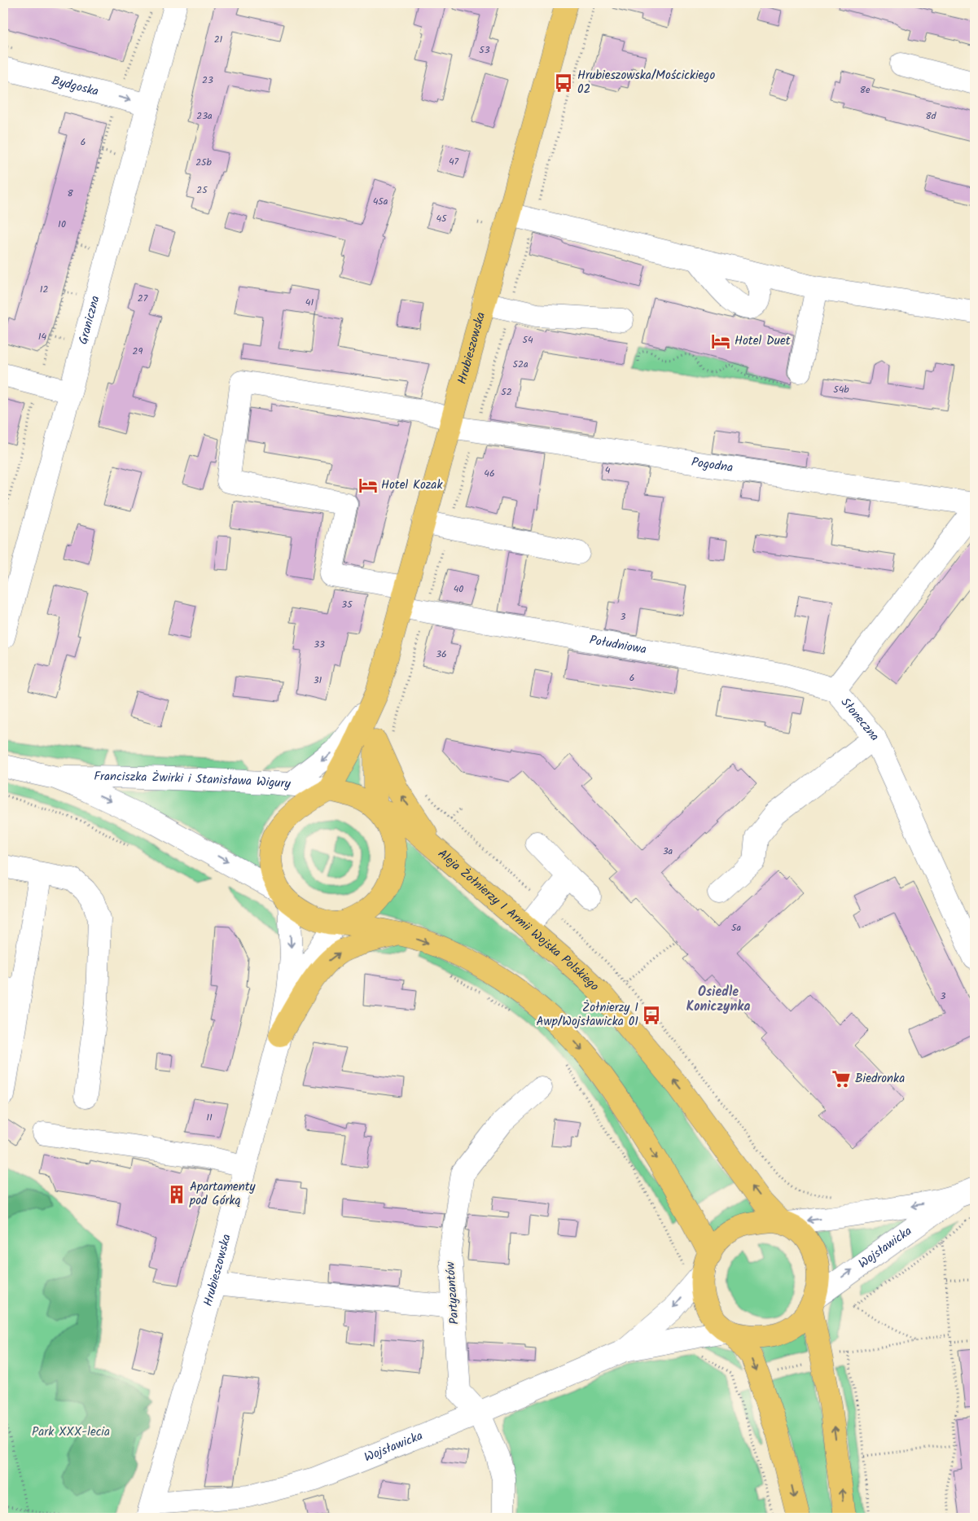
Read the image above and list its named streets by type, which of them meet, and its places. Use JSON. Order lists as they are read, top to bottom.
{
  "streets": {
    "main road": ["Hrubieszowska", "Aleja Żołnierzy I Armii Wojska Polskiego"],
    "street": [
      "Bydgoska",
      "Graniczna",
      "Pogodna",
      "Południowa",
      "Słoneczna",
      "Franciszka Żwirki i Stanisława Wigury",
      "Wojsławicka",
      "Partyzantów"
    ]
  },
  "crossings": [
    ["Bydgoska", "Graniczna"],
    ["Hrubieszowska", "Pogodna"],
    ["Hrubieszowska", "Południowa"],
    ["Hrubieszowska", "Wojsławicka"],
    ["Pogodna", "Południowa"],
    ["Południowa", "Słoneczna"],
    ["Franciszka Żwirki i Stanisława Wigury", "Aleja Żołnierzy I Armii Wojska Polskiego"],
    ["Aleja Żołnierzy I Armii Wojska Polskiego", "Wojsławicka"],
    ["Wojsławicka", "Partyzantów"]
  ],
  "one_way": ["Bydgoska", "Franciszka Żwirki i Stanisława Wigury"],
  "districts": ["Osiedle Koniczynka"],
  "parks": ["Park XXX-lecia"],
  "places": {
    "bus stop": ["Hrubieszowska/Mościckiego 02", "Żołnierzy I Awp/Wojsławicka 01"],
    "hotel": ["Hotel Duet", "Hotel Kozak"],
    "supermarket": ["Biedronka"],
    "building": ["Apartamenty pod Górką"]
  },
  "house_numbers": [
    "21",
    "53",
    "23",
    "8e",
    "23a",
    "8d",
    "6",
    "47",
    "25b",
    "25",
    "8",
    "45a",
    "45",
    "10",
    "12",
    "27",
    "41",
    "14",
    "54",
    "29",
    "52a",
    "54b",
    "52",
    "4",
    "46",
    "40",
    "35",
    "3",
    "33",
    "36",
    "6",
    "31",
    "3a",
    "5a",
    "3",
    "11"
  ]
}
